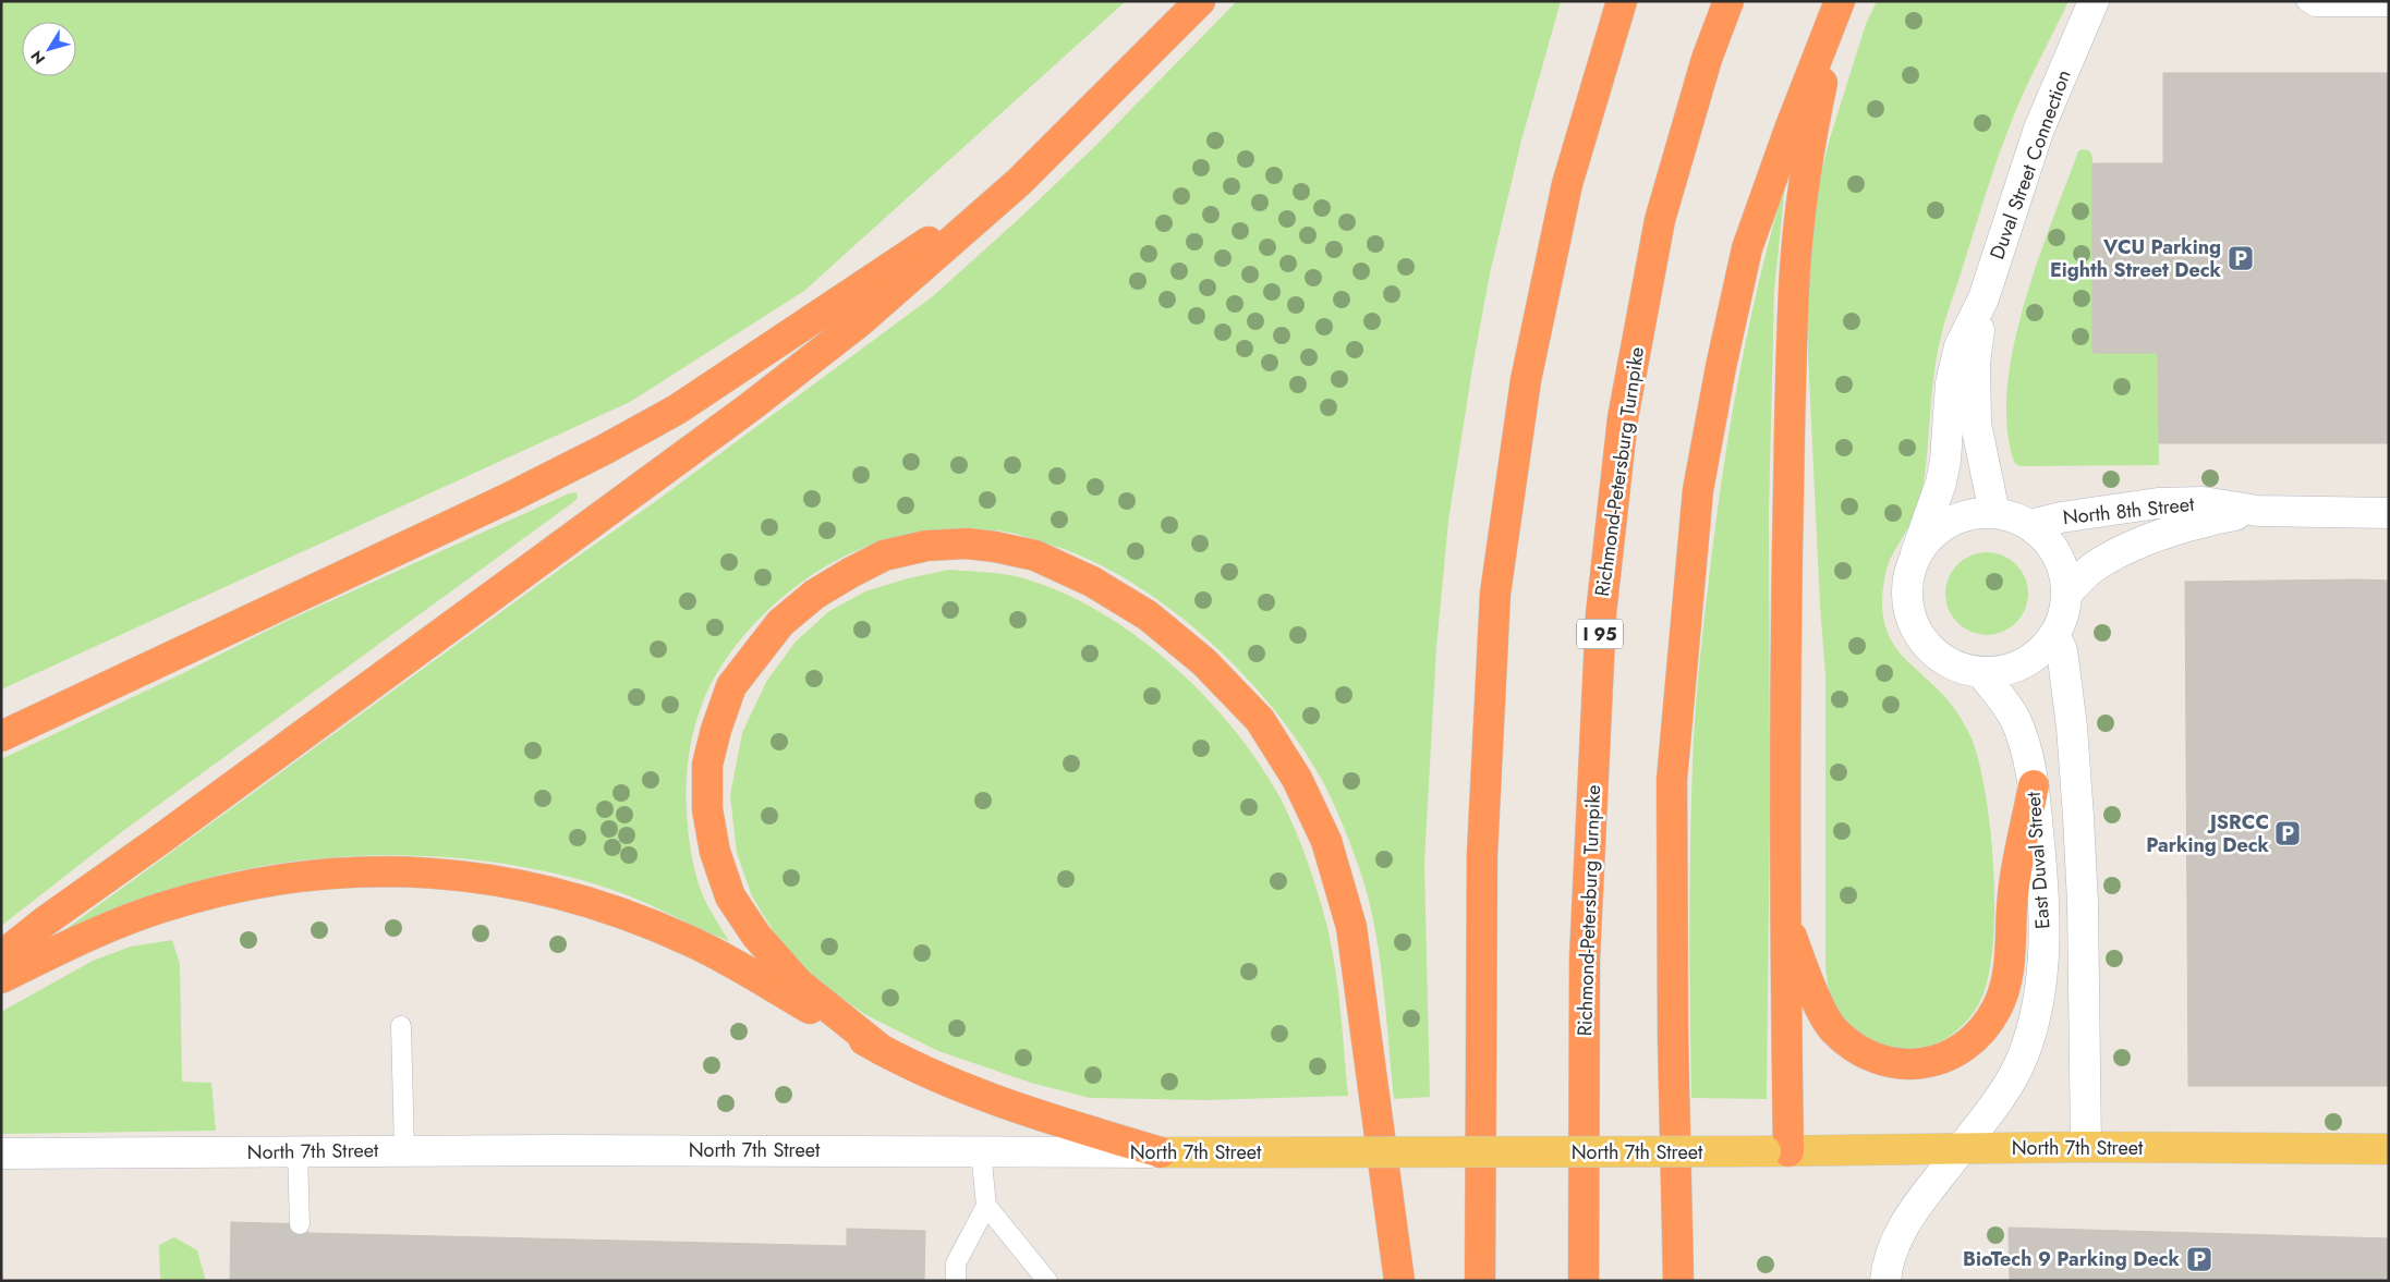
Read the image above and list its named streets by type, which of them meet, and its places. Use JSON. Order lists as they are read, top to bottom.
{
  "streets": {
    "highway": ["Richmond-Petersburg Turnpike", "I 95"],
    "main road": ["North 7th Street"],
    "street": ["Duval Street Connection", "North 8th Street", "East Duval Street"]
  },
  "crossings": [
    ["Duval Street Connection", "North 8th Street"],
    ["Duval Street Connection", "East Duval Street"],
    ["North 8th Street", "East Duval Street"],
    ["East Duval Street", "North 7th Street"]
  ],
  "places": {
    "parking": ["VCU Parking Eighth Street Deck", "JSRCC Parking Deck", "BioTech 9 Parking Deck"]
  },
  "north": "bottom left"
}
